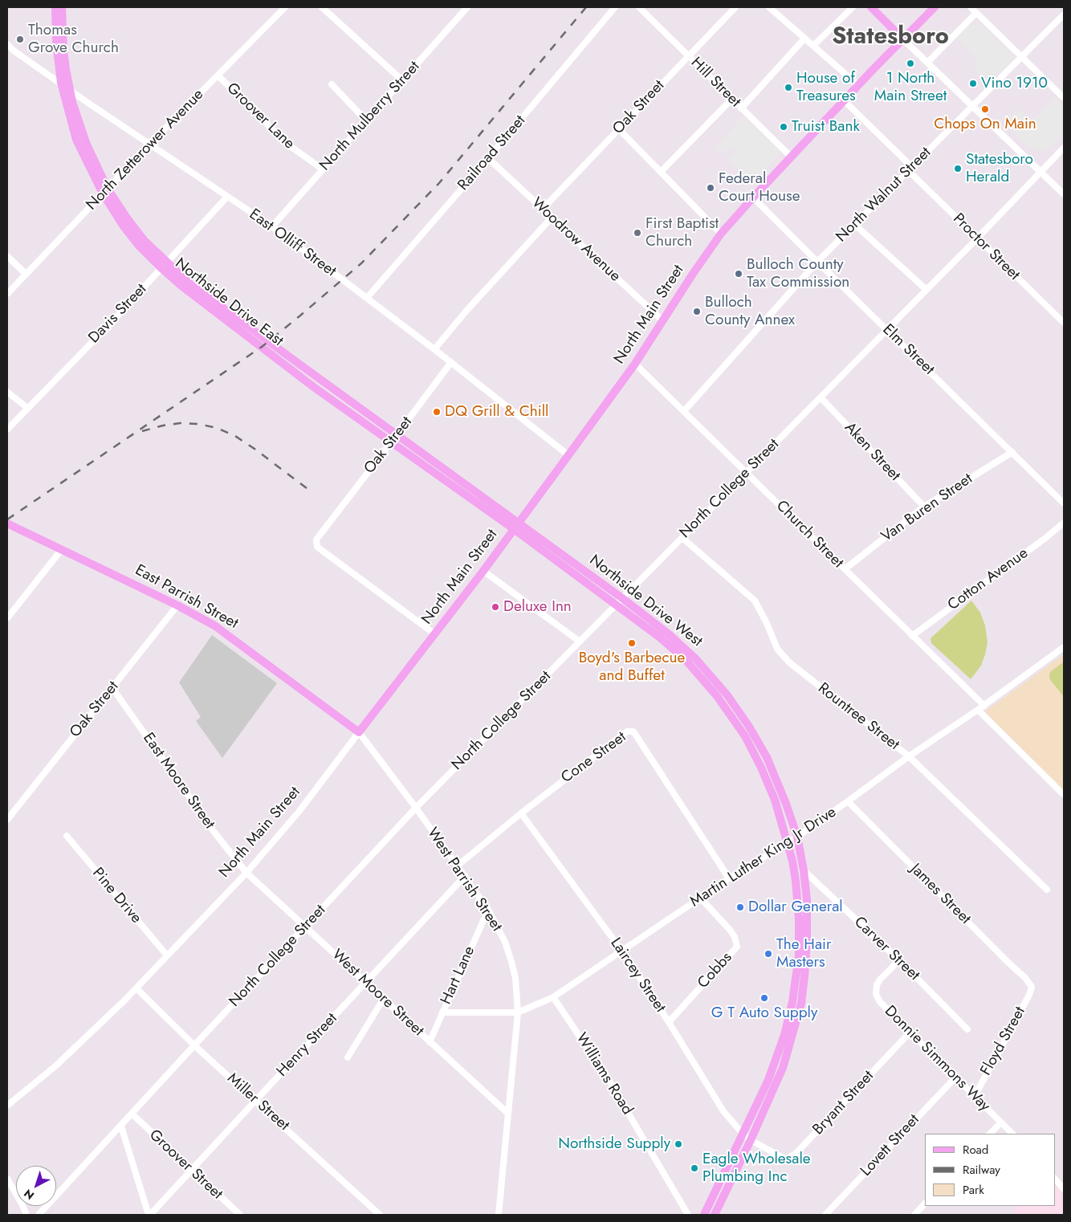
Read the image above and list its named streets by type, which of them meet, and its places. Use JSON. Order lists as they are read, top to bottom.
{
  "streets": {
    "main road": [
      "Northside Drive East",
      "North Main Street",
      "East Parrish Street",
      "Northside Drive West"
    ],
    "street": [
      "Hill Street",
      "Oak Street",
      "Groover Lane",
      "North Mulberry Street",
      "North Zetterower Avenue",
      "Railroad Street",
      "North Walnut Street",
      "Woodrow Avenue",
      "East Olliff Street",
      "Proctor Street",
      "Davis Street",
      "Elm Street",
      "Aken Street",
      "North College Street",
      "Van Buren Street",
      "Church Street",
      "Cotton Avenue",
      "Rountree Street",
      "Cone Street",
      "East Moore Street",
      "Martin Luther King Jr Drive",
      "West Parrish Street",
      "James Street",
      "Pine Drive",
      "Carver Street",
      "Cobbs",
      "Hart Lane",
      "Laircey Street",
      "West Moore Street",
      "Floyd Street",
      "Henry Street",
      "Donnie Simmons Way",
      "Williams Road",
      "Miller Street",
      "Bryant Street",
      "Lovett Street",
      "Groover Street"
    ]
  },
  "crossings": [
    ["Hill Street", "Oak Street"],
    ["Hill Street", "North Main Street"],
    ["Oak Street", "Woodrow Avenue"],
    ["Oak Street", "East Olliff Street"],
    ["Oak Street", "Northside Drive East"],
    ["Oak Street", "North Main Street"],
    ["Oak Street", "East Parrish Street"],
    ["Oak Street", "East Moore Street"],
    ["Groover Lane", "North Mulberry Street"],
    ["Groover Lane", "North Zetterower Avenue"],
    ["North Mulberry Street", "East Olliff Street"],
    ["North Zetterower Avenue", "East Olliff Street"],
    ["North Zetterower Avenue", "Northside Drive East"],
    ["Railroad Street", "Woodrow Avenue"],
    ["Railroad Street", "East Olliff Street"],
    ["North Walnut Street", "Proctor Street"],
    ["North Walnut Street", "Elm Street"],
    ["North Walnut Street", "Church Street"],
    ["Woodrow Avenue", "North Main Street"],
    ["East Olliff Street", "Northside Drive East"],
    ["East Olliff Street", "Davis Street"],
    ["East Olliff Street", "North Main Street"],
    ["Proctor Street", "North Main Street"],
    ["Proctor Street", "North College Street"],
    ["Northside Drive East", "Davis Street"],
    ["Northside Drive East", "North Main Street"],
    ["Northside Drive East", "Northside Drive West"],
    ["North Main Street", "Elm Street"],
    ["North Main Street", "Church Street"],
    ["North Main Street", "East Parrish Street"],
    ["North Main Street", "Northside Drive West"],
    ["North Main Street", "East Moore Street"],
    ["North Main Street", "West Parrish Street"],
    ["North Main Street", "Pine Drive"],
    ["North Main Street", "West Moore Street"],
    ["North Main Street", "Miller Street"],
    ["Elm Street", "North College Street"],
    ["Elm Street", "Van Buren Street"],
    ["Aken Street", "North College Street"],
    ["Aken Street", "Van Buren Street"],
    ["North College Street", "Church Street"],
    ["North College Street", "Northside Drive West"],
    ["North College Street", "Rountree Street"],
    ["North College Street", "West Parrish Street"],
    ["North College Street", "West Moore Street"],
    ["North College Street", "Miller Street"],
    ["North College Street", "Groover Street"],
    ["Van Buren Street", "Church Street"],
    ["Church Street", "Cotton Avenue"],
    ["Church Street", "Martin Luther King Jr Drive"],
    ["East Parrish Street", "West Parrish Street"],
    ["Northside Drive West", "Martin Luther King Jr Drive"],
    ["Northside Drive West", "Carver Street"],
    ["Northside Drive West", "Laircey Street"],
    ["Northside Drive West", "Bryant Street"],
    ["Rountree Street", "Martin Luther King Jr Drive"],
    ["Cone Street", "Martin Luther King Jr Drive"],
    ["Cone Street", "West Parrish Street"],
    ["Cone Street", "Laircey Street"],
    ["East Moore Street", "West Moore Street"],
    ["Martin Luther King Jr Drive", "West Parrish Street"],
    ["Martin Luther King Jr Drive", "James Street"],
    ["Martin Luther King Jr Drive", "Cobbs"],
    ["Martin Luther King Jr Drive", "Hart Lane"],
    ["Martin Luther King Jr Drive", "Laircey Street"],
    ["Martin Luther King Jr Drive", "Williams Road"],
    ["West Parrish Street", "Hart Lane"],
    ["West Parrish Street", "West Moore Street"],
    ["West Parrish Street", "Henry Street"],
    ["James Street", "Floyd Street"],
    ["Carver Street", "Donnie Simmons Way"],
    ["Cobbs", "Laircey Street"],
    ["Hart Lane", "West Moore Street"],
    ["Laircey Street", "Bryant Street"],
    ["West Moore Street", "Henry Street"],
    ["Floyd Street", "Donnie Simmons Way"],
    ["Henry Street", "Miller Street"],
    ["Henry Street", "Groover Street"],
    ["Donnie Simmons Way", "Bryant Street"],
    ["Donnie Simmons Way", "Lovett Street"]
  ],
  "districts": ["Statesboro"],
  "places": [
    "Thomas Grove Church",
    "1 North Main Street",
    "Vino 1910",
    "House of Treasures",
    "Chops On Main",
    "Truist Bank",
    "Statesboro Herald",
    "Federal Court House",
    "First Baptist Church",
    "Bulloch County Tax Commission",
    "Bulloch County Annex",
    "DQ Grill & Chill",
    "Deluxe Inn",
    "Boyd's Barbecue and Buffet",
    "Dollar General",
    "The Hair Masters",
    "G T Auto Supply",
    "Northside Supply",
    "Eagle Wholesale Plumbing Inc"
  ],
  "legend": ["Road", "Railway", "Park"],
  "north": "bottom left"
}
